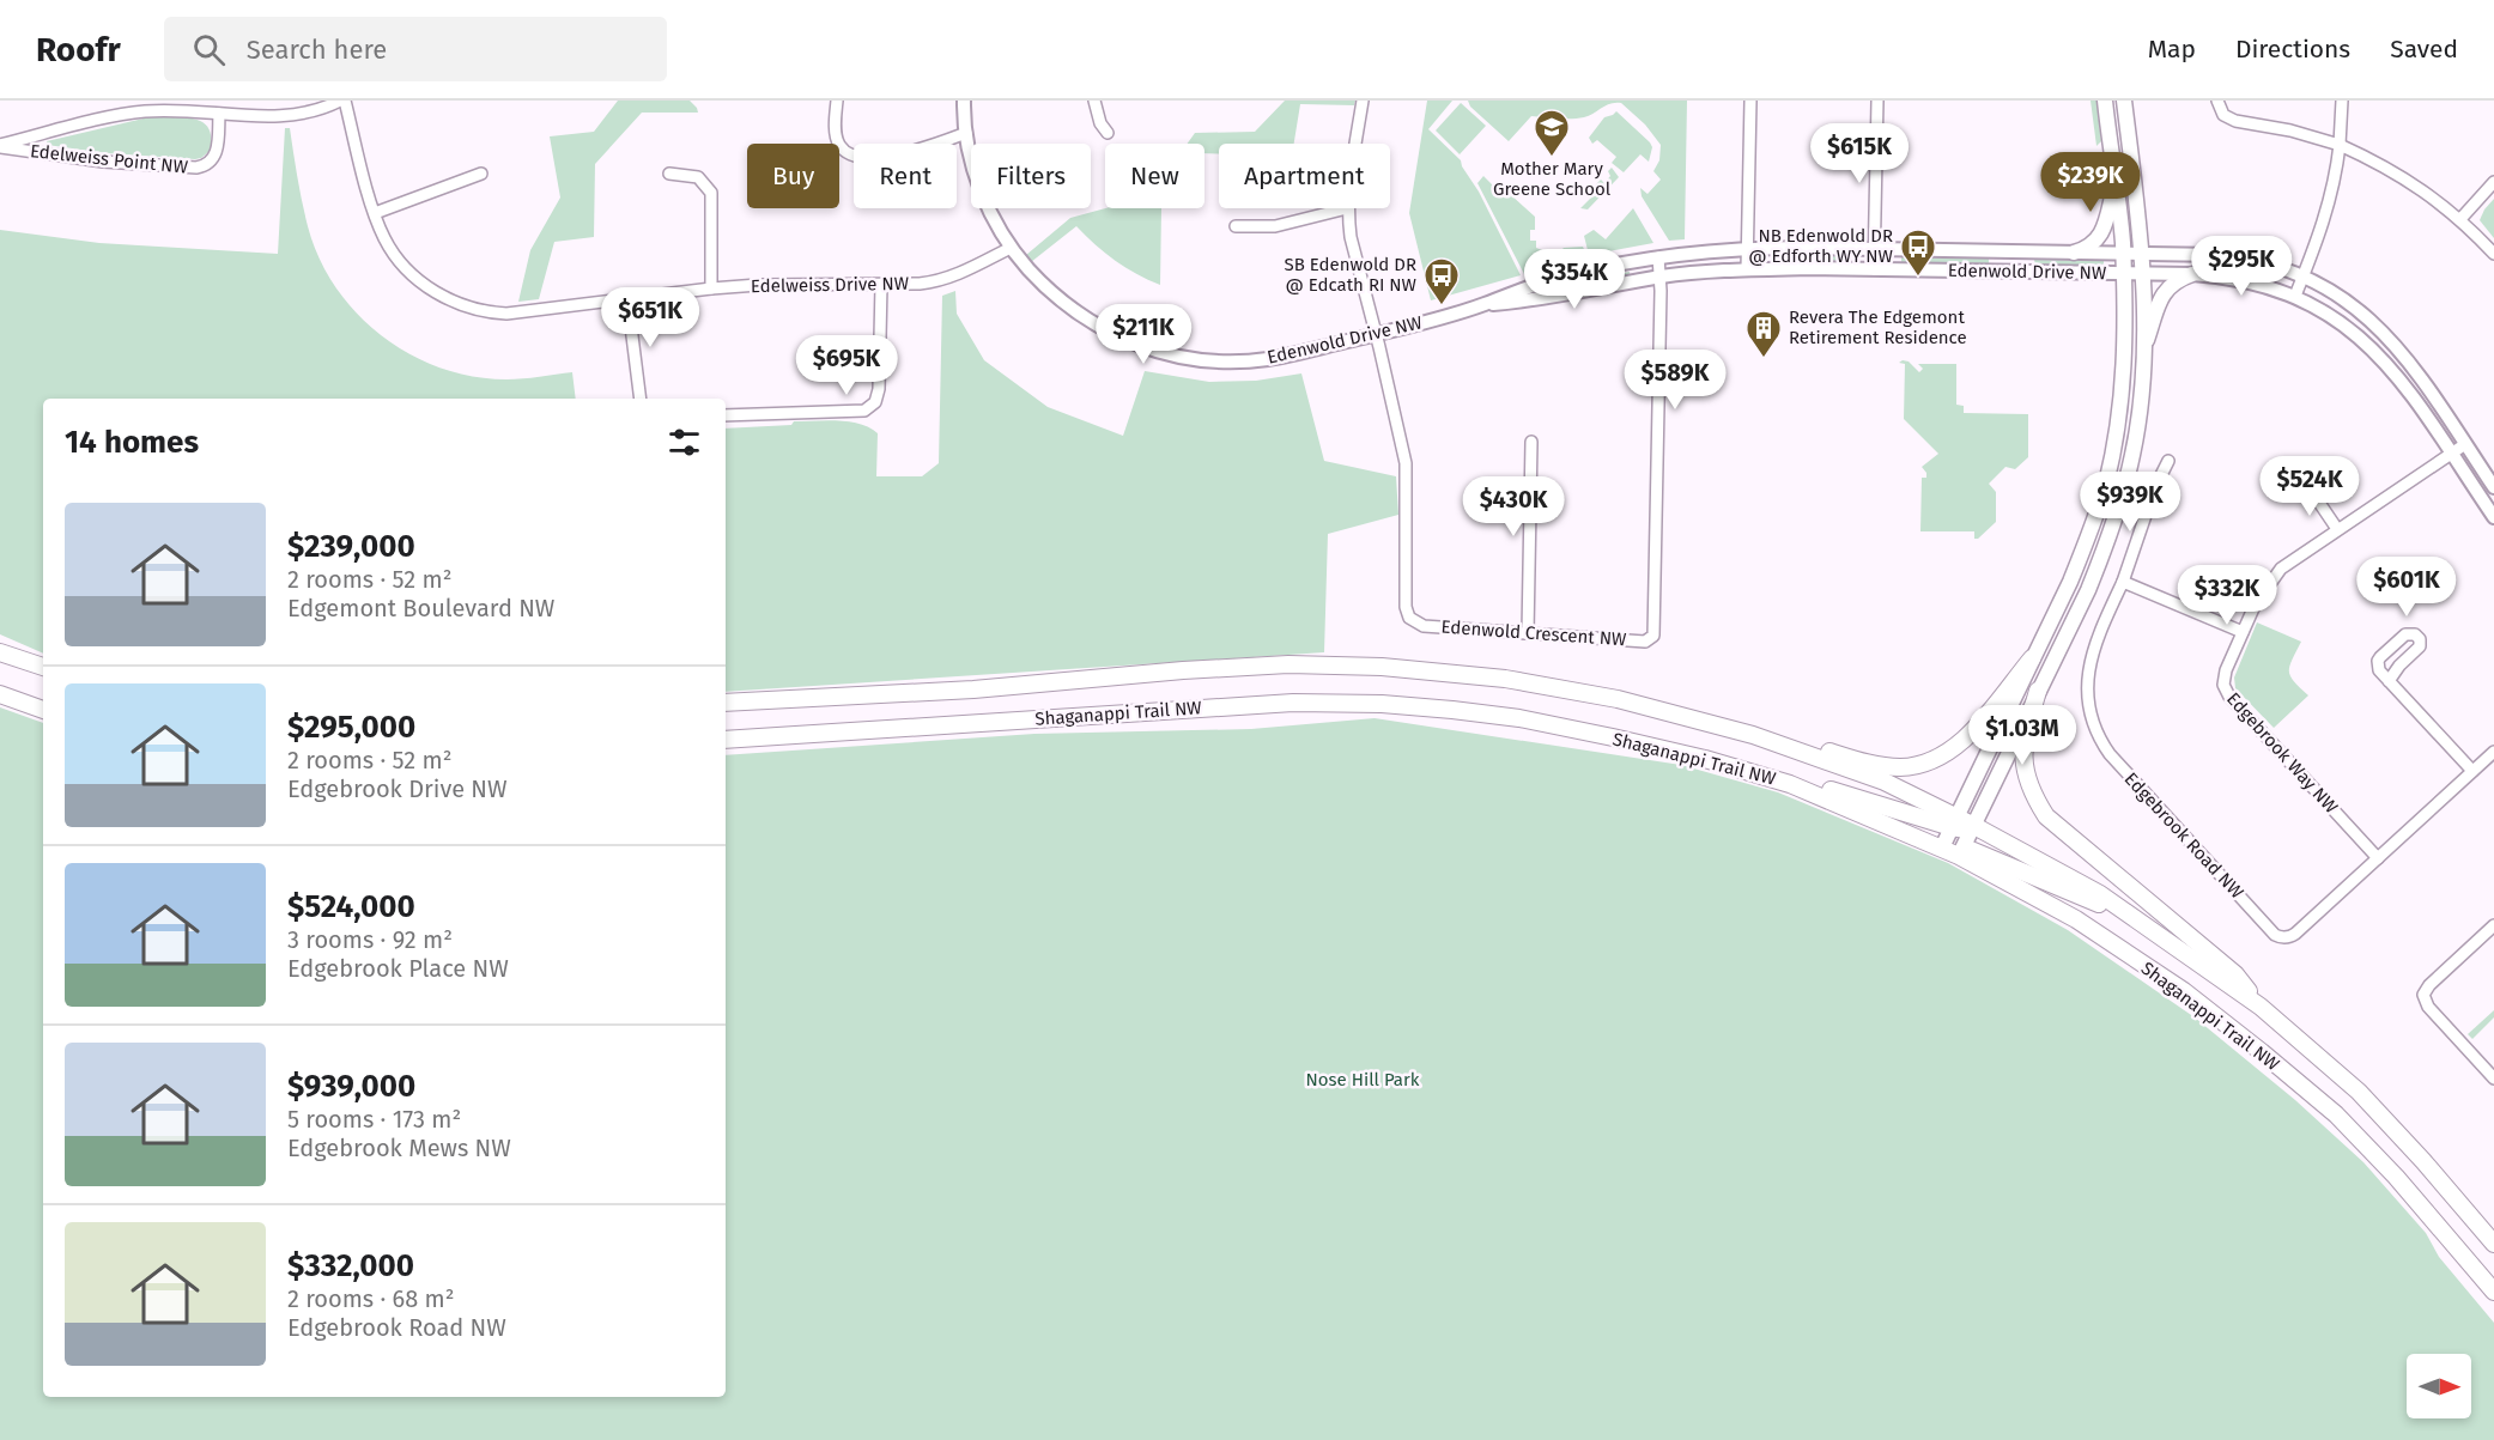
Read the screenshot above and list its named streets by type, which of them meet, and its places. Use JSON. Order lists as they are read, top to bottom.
{
  "streets": {
    "main road": ["Shaganappi Trail NW"],
    "street": [
      "Edelweiss Point NW",
      "Edenwold Drive NW",
      "Edelweiss Drive NW",
      "Edenwold Crescent NW",
      "Edgebrook Way NW",
      "Edgebrook Road NW"
    ]
  },
  "crossings": [
    ["Edelweiss Point NW", "Edelweiss Drive NW"],
    ["Edenwold Drive NW", "Edelweiss Drive NW"],
    ["Edenwold Drive NW", "Edenwold Crescent NW"],
    ["Edenwold Drive NW", "Edgebrook Way NW"],
    ["Edgebrook Way NW", "Edgebrook Road NW"]
  ],
  "parks": ["Nose Hill Park"],
  "places": {
    "school or university": ["Mother Mary Greene School"],
    "bus stop": ["NB Edenwold DR @ Edforth WY NW", "SB Edenwold DR @ Edcath RI NW"],
    "building": ["Revera The Edgemont Retirement Residence"]
  },
  "north": "right",
  "page": {
    "header": "Roofr",
    "search": "Search here",
    "nav": ["Map", "Directions", "Saved"],
    "price": [
      "$615K",
      "$239K",
      "$295K",
      "$354K",
      "$651K",
      "$211K",
      "$695K",
      "$589K",
      "$524K",
      "$939K",
      "$430K",
      "$601K",
      "$332K",
      "$1.03M"
    ],
    "chip": [
      "Buy",
      "Rent",
      "Filters",
      "New",
      "Apartment"
    ],
    "heading": "14 homes",
    "list": [
      {
        "name": "$239,000",
        "note": "2 rooms · 52 m² · Edgemont Boulevard NW"
      },
      {
        "name": "$295,000",
        "note": "2 rooms · 52 m² · Edgebrook Drive NW"
      },
      {
        "name": "$524,000",
        "note": "3 rooms · 92 m² · Edgebrook Place NW"
      },
      {
        "name": "$939,000",
        "note": "5 rooms · 173 m² · Edgebrook Mews NW"
      },
      {
        "name": "$332,000",
        "note": "2 rooms · 68 m² · Edgebrook Road NW"
      }
    ]
  }
}
